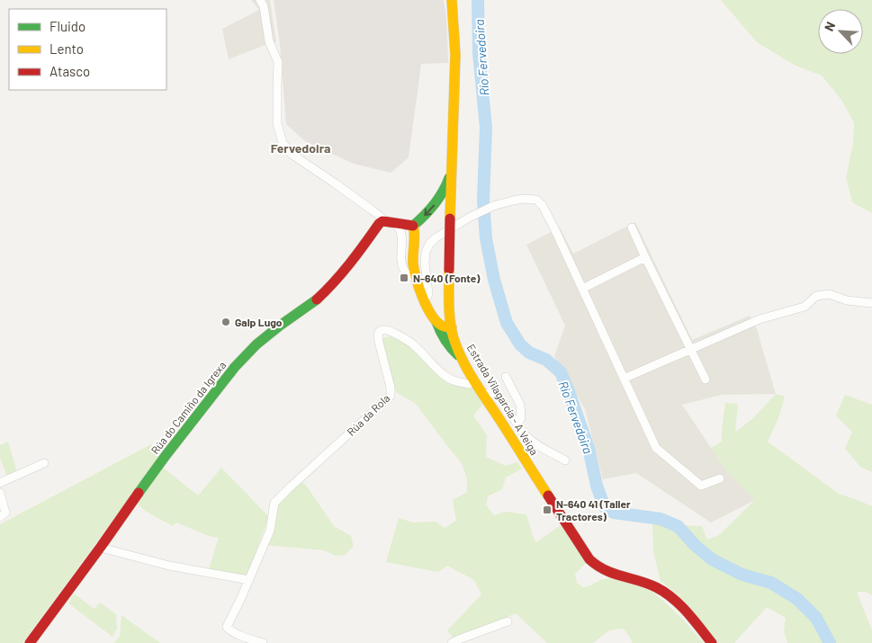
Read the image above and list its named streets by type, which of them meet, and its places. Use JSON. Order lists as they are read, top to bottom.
{
  "streets": {
    "street": ["Estrada Vilagarcía - A Veiga", "Rúa do Camiño da Igrexa", "Rúa da Rola"]
  },
  "crossings": [
    ["Estrada Vilagarcía - A Veiga", "Rúa da Rola"]
  ],
  "districts": ["Fervedoira"],
  "water": ["Río Fervedoira"],
  "places": {
    "transit": ["N-640 (Fonte)", "N-640 41 (Taller Tractores)"],
    "other": ["Galp Lugo"]
  },
  "legend": ["Fluido", "Lento", "Atasco"],
  "north": "top left"
}
